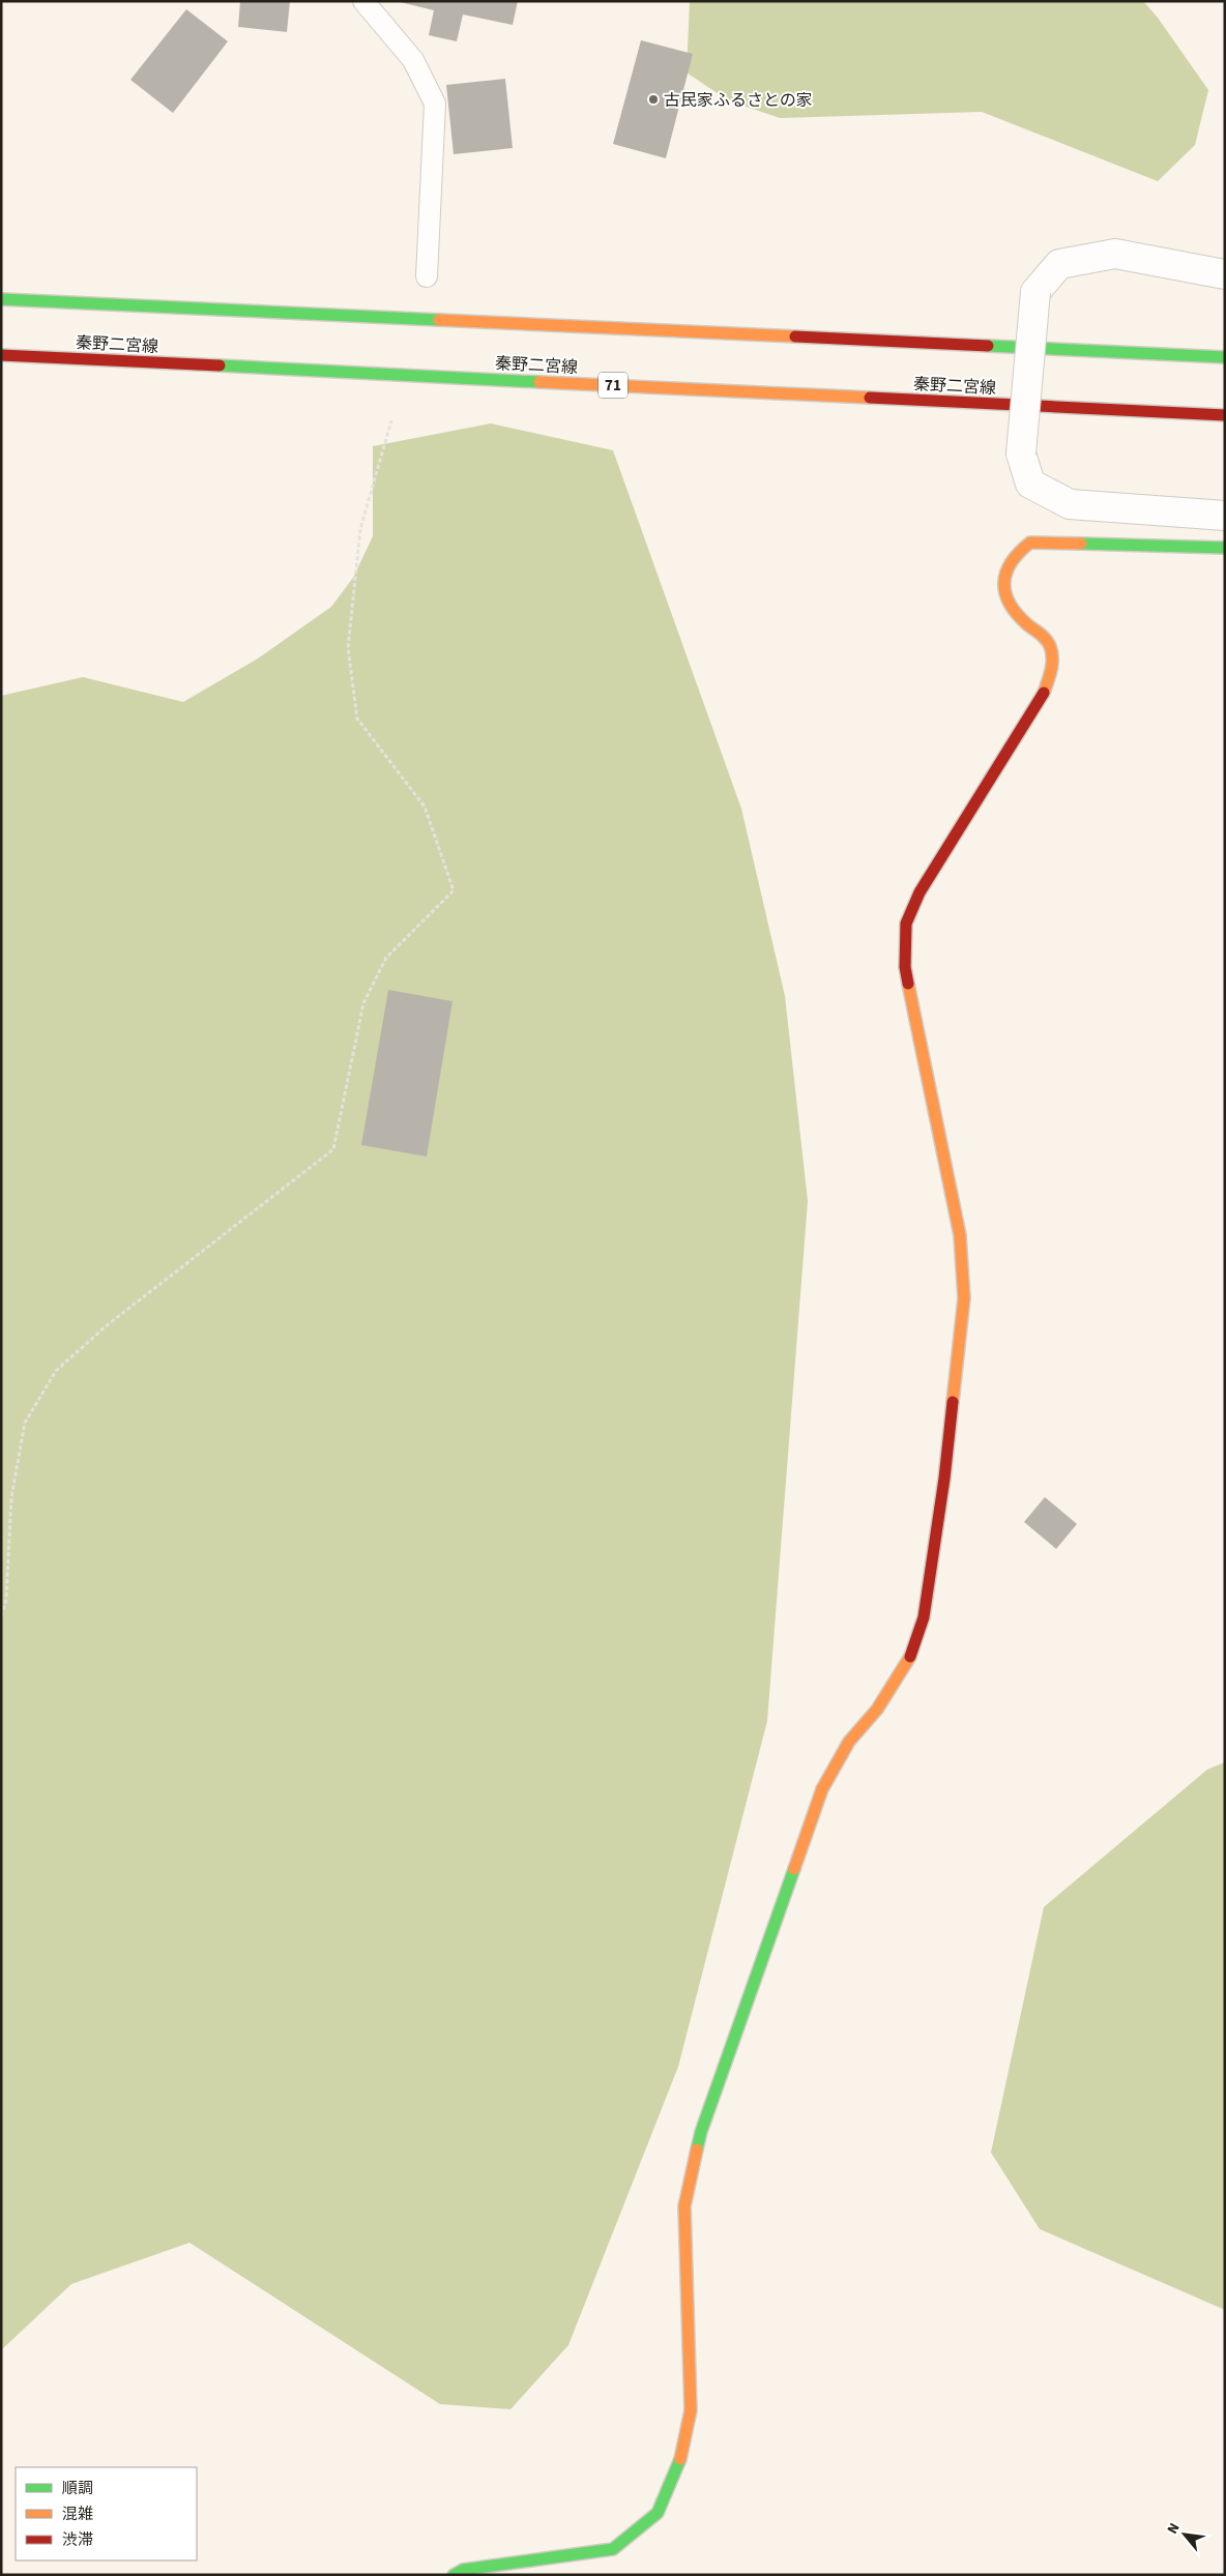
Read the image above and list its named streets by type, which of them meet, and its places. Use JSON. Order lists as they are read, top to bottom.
{
  "streets": {
    "street": ["秦野二宮線", "71"]
  },
  "places": ["古民家ふるさとの家"],
  "legend": ["順調", "混雑", "渋滞"],
  "north": "top left"
}
